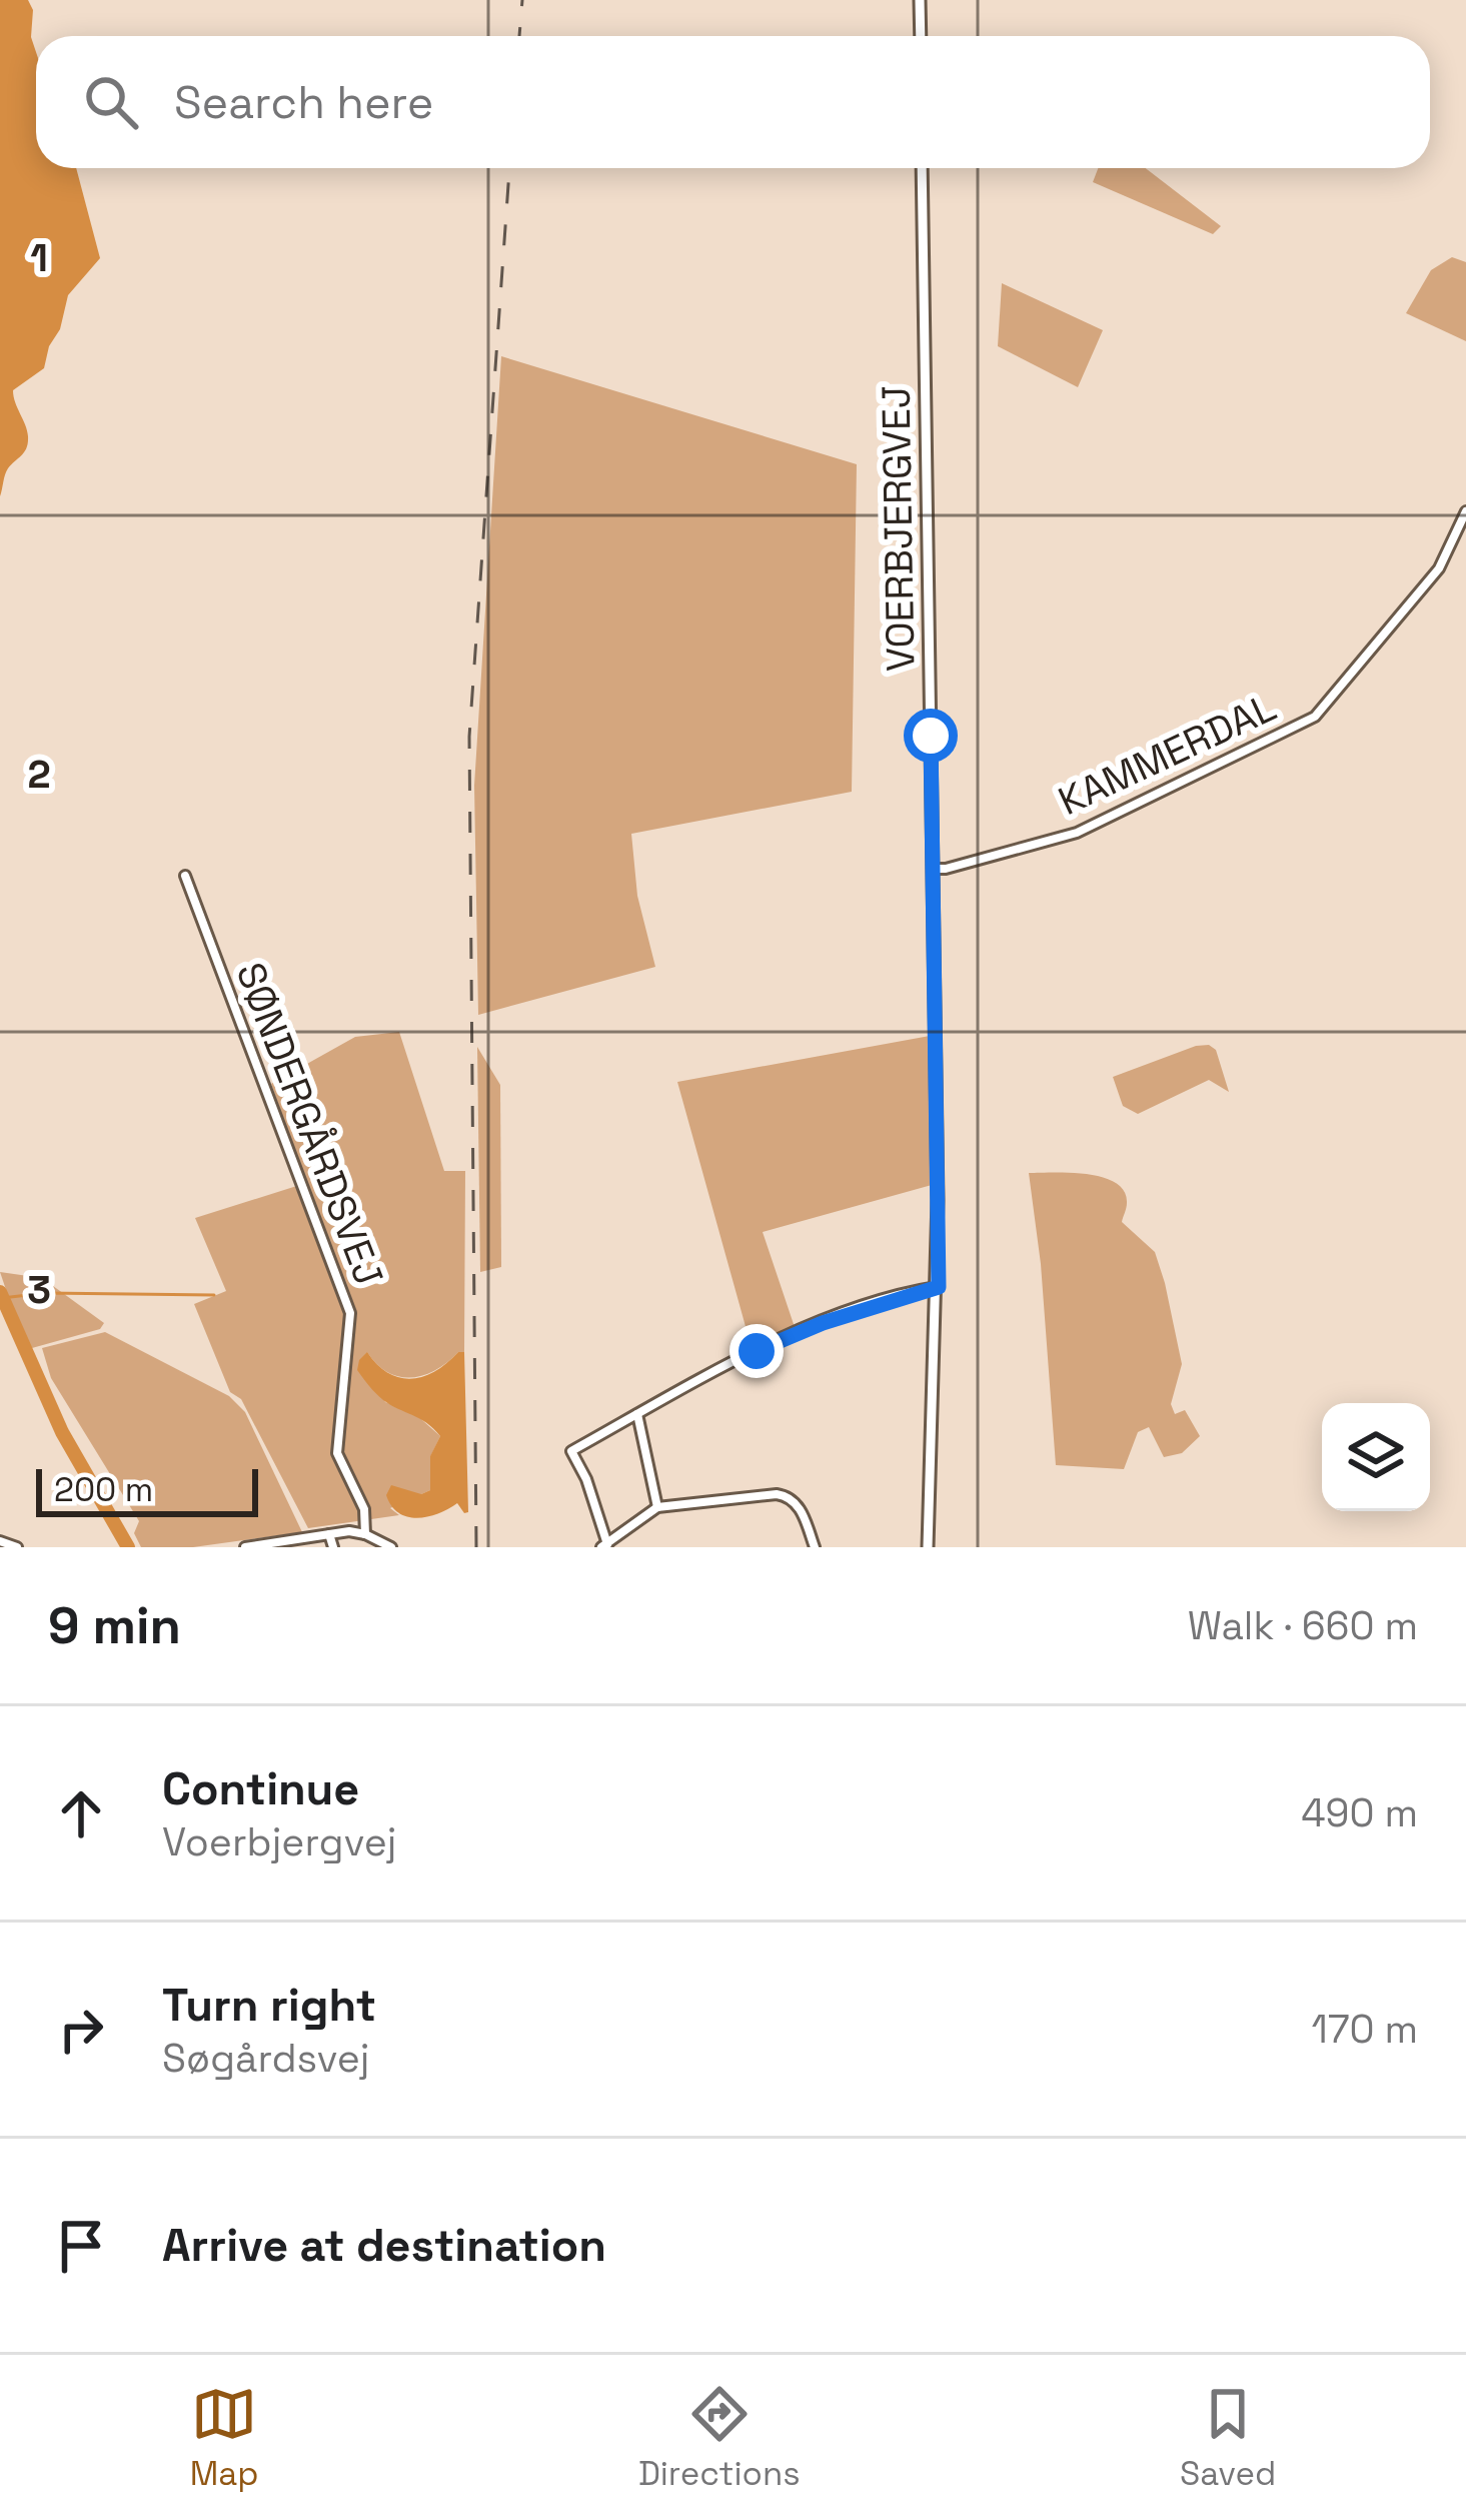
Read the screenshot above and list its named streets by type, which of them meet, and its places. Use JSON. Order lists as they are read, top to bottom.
{
  "streets": {
    "street": ["VOERBJERGVEJ", "KAMMERDAL", "SØNDERGÅRDSVEJ"]
  },
  "crossings": [
    ["VOERBJERGVEJ", "KAMMERDAL"]
  ],
  "scale_bar": "200 m",
  "page": {
    "search": "Search here",
    "scale": "200 m",
    "heading": ["9 min", "Walk · 660 m"],
    "list": [
      ["Continue", "Voerbjergvej", "490 m"],
      ["Turn right", "Søgårdsvej", "170 m"],
      "Arrive at destination"
    ],
    "nav": ["Map", "Directions", "Saved"]
  },
  "grid": {
    "rows": ["1", "2", "3"]
  }
}
